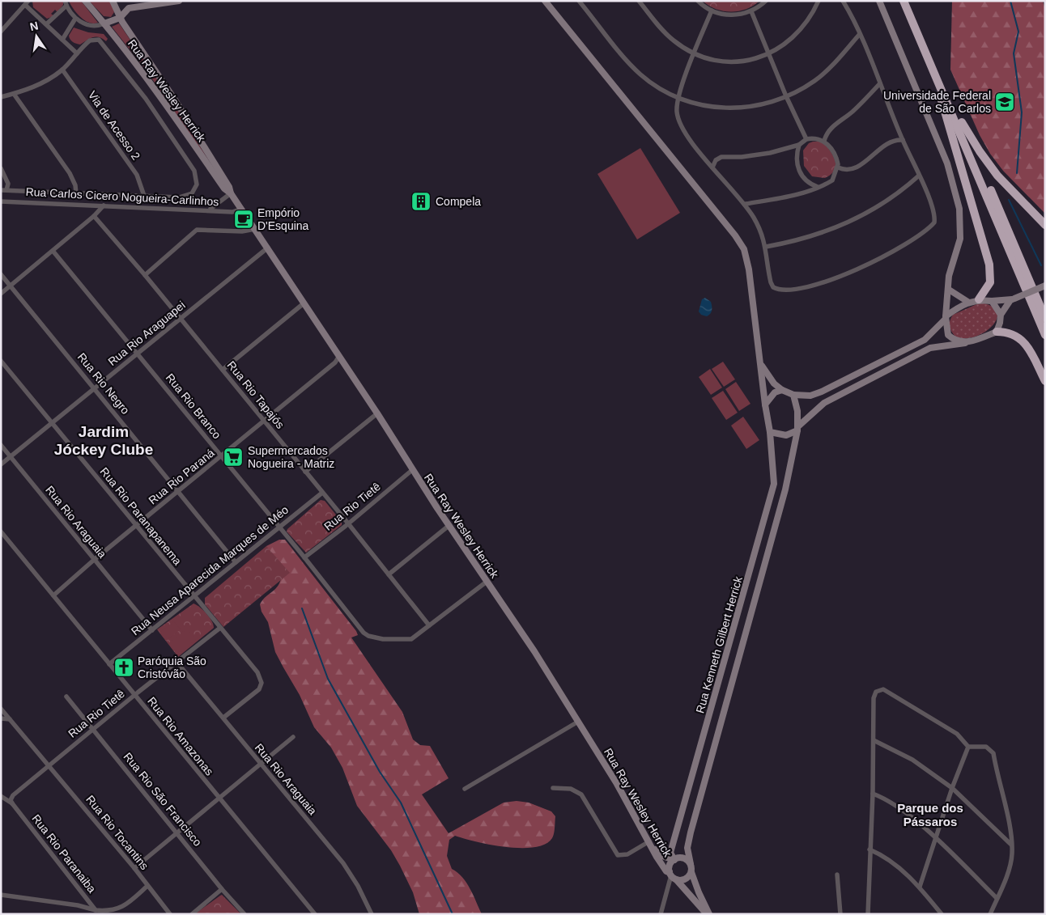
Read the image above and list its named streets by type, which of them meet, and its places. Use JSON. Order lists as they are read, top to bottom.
{
  "streets": {
    "street": [
      "Rua Ray Wesley Herrick",
      "Via de Acesso 2",
      "Rua Carlos Cicero Nogueira-Carlinhos",
      "Rua Rio Araguapei",
      "Rua Rio Negro",
      "Rua Rio Tapajós",
      "Rua Rio Branco",
      "Rua Rio Paraná",
      "Rua Rio Tietê",
      "Rua Rio Paranapanema",
      "Rua Rio Araguaia",
      "Rua Neusa Aparecida Marques de Méo",
      "Rua Kenneth Gilbert Herrick",
      "Rua Rio Amazonas",
      "Rua Rio São Francisco",
      "Rua Rio Tocantins",
      "Rua Rio Paranaiba"
    ]
  },
  "crossings": [
    ["Rua Ray Wesley Herrick", "Rua Carlos Cicero Nogueira-Carlinhos"],
    ["Rua Ray Wesley Herrick", "Rua Rio Araguapei"],
    ["Rua Ray Wesley Herrick", "Rua Rio Branco"],
    ["Rua Ray Wesley Herrick", "Rua Rio Paraná"],
    ["Rua Ray Wesley Herrick", "Rua Rio Tietê"],
    ["Rua Ray Wesley Herrick", "Rua Kenneth Gilbert Herrick"],
    ["Rua Rio Araguapei", "Rua Rio Negro"],
    ["Rua Rio Araguapei", "Rua Rio Tapajós"],
    ["Rua Rio Araguapei", "Rua Rio Branco"],
    ["Rua Rio Araguapei", "Rua Rio Paranapanema"],
    ["Rua Rio Araguapei", "Rua Rio Araguaia"],
    ["Rua Rio Negro", "Rua Rio Paraná"],
    ["Rua Rio Negro", "Rua Neusa Aparecida Marques de Méo"],
    ["Rua Rio Tapajós", "Rua Rio Branco"],
    ["Rua Rio Tapajós", "Rua Rio Paraná"],
    ["Rua Rio Tapajós", "Rua Rio Tietê"],
    ["Rua Rio Tapajós", "Rua Neusa Aparecida Marques de Méo"],
    ["Rua Rio Branco", "Rua Rio Paraná"],
    ["Rua Rio Branco", "Rua Rio Tietê"],
    ["Rua Rio Branco", "Rua Neusa Aparecida Marques de Méo"],
    ["Rua Rio Paraná", "Rua Rio Paranapanema"],
    ["Rua Rio Paraná", "Rua Rio Araguaia"],
    ["Rua Rio Paraná", "Rua Rio Amazonas"],
    ["Rua Rio Tietê", "Rua Rio Paranapanema"],
    ["Rua Rio Tietê", "Rua Rio Araguaia"],
    ["Rua Rio Tietê", "Rua Rio Amazonas"],
    ["Rua Rio Tietê", "Rua Rio São Francisco"],
    ["Rua Rio Tietê", "Rua Rio Tocantins"],
    ["Rua Rio Tietê", "Rua Rio Paranaiba"],
    ["Rua Rio Paranapanema", "Rua Rio Araguaia"],
    ["Rua Rio Paranapanema", "Rua Neusa Aparecida Marques de Méo"],
    ["Rua Rio Araguaia", "Rua Neusa Aparecida Marques de Méo"],
    ["Rua Neusa Aparecida Marques de Méo", "Rua Rio Amazonas"],
    ["Rua Rio Tocantins", "Rua Rio Paranaiba"]
  ],
  "districts": ["Jardim Jóckey Clube", "Parque dos Pássaros"],
  "places": {
    "school or university": ["Universidade Federal de São Carlos"],
    "building": ["Compela"],
    "cafe": ["Empório D'Esquina"],
    "supermarket": ["Supermercados Nogueira - Matriz"],
    "church": ["Paróquia São Cristóvão"]
  },
  "north": "top"
}
